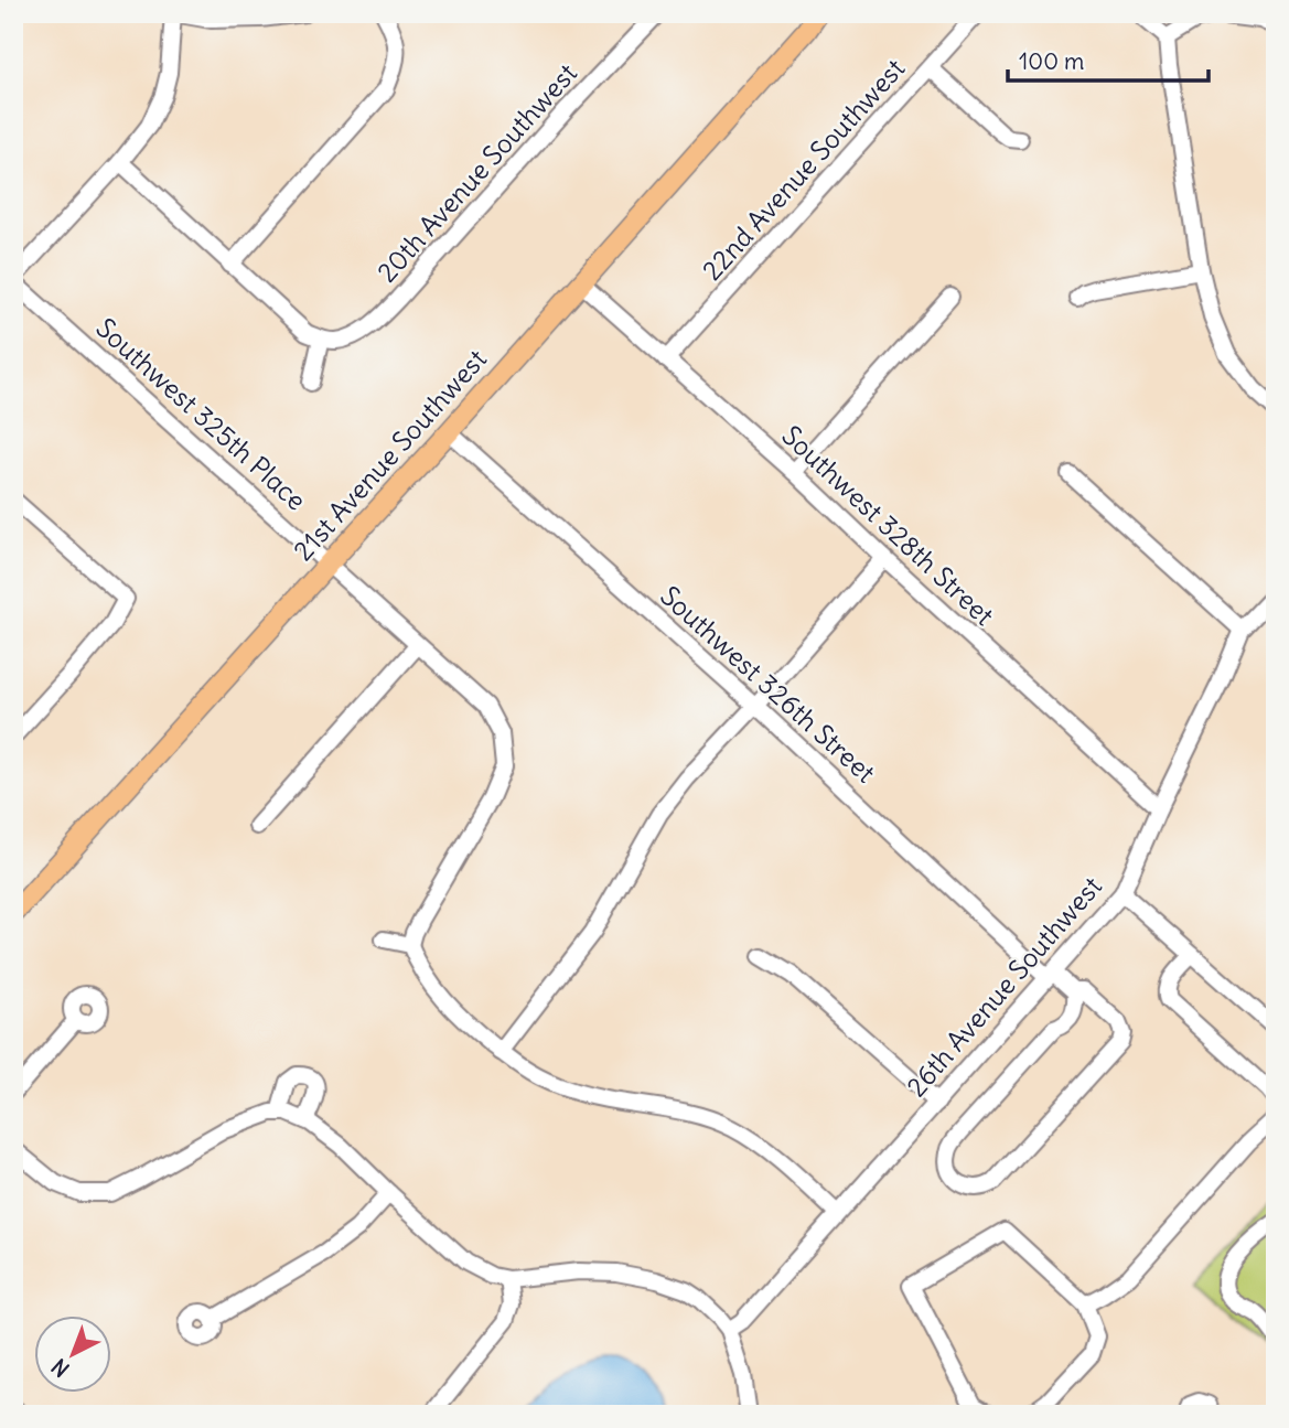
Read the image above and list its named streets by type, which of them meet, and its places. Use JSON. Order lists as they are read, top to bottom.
{
  "streets": {
    "main road": ["21st Avenue Southwest"],
    "street": [
      "22nd Avenue Southwest",
      "20th Avenue Southwest",
      "Southwest 325th Place",
      "Southwest 328th Street",
      "Southwest 326th Street",
      "26th Avenue Southwest"
    ]
  },
  "crossings": [
    ["22nd Avenue Southwest", "Southwest 328th Street"],
    ["Southwest 325th Place", "21st Avenue Southwest"],
    ["21st Avenue Southwest", "Southwest 328th Street"],
    ["21st Avenue Southwest", "Southwest 326th Street"],
    ["Southwest 328th Street", "26th Avenue Southwest"],
    ["Southwest 326th Street", "26th Avenue Southwest"]
  ],
  "scale_bar": "100 m",
  "north": "bottom left"
}
